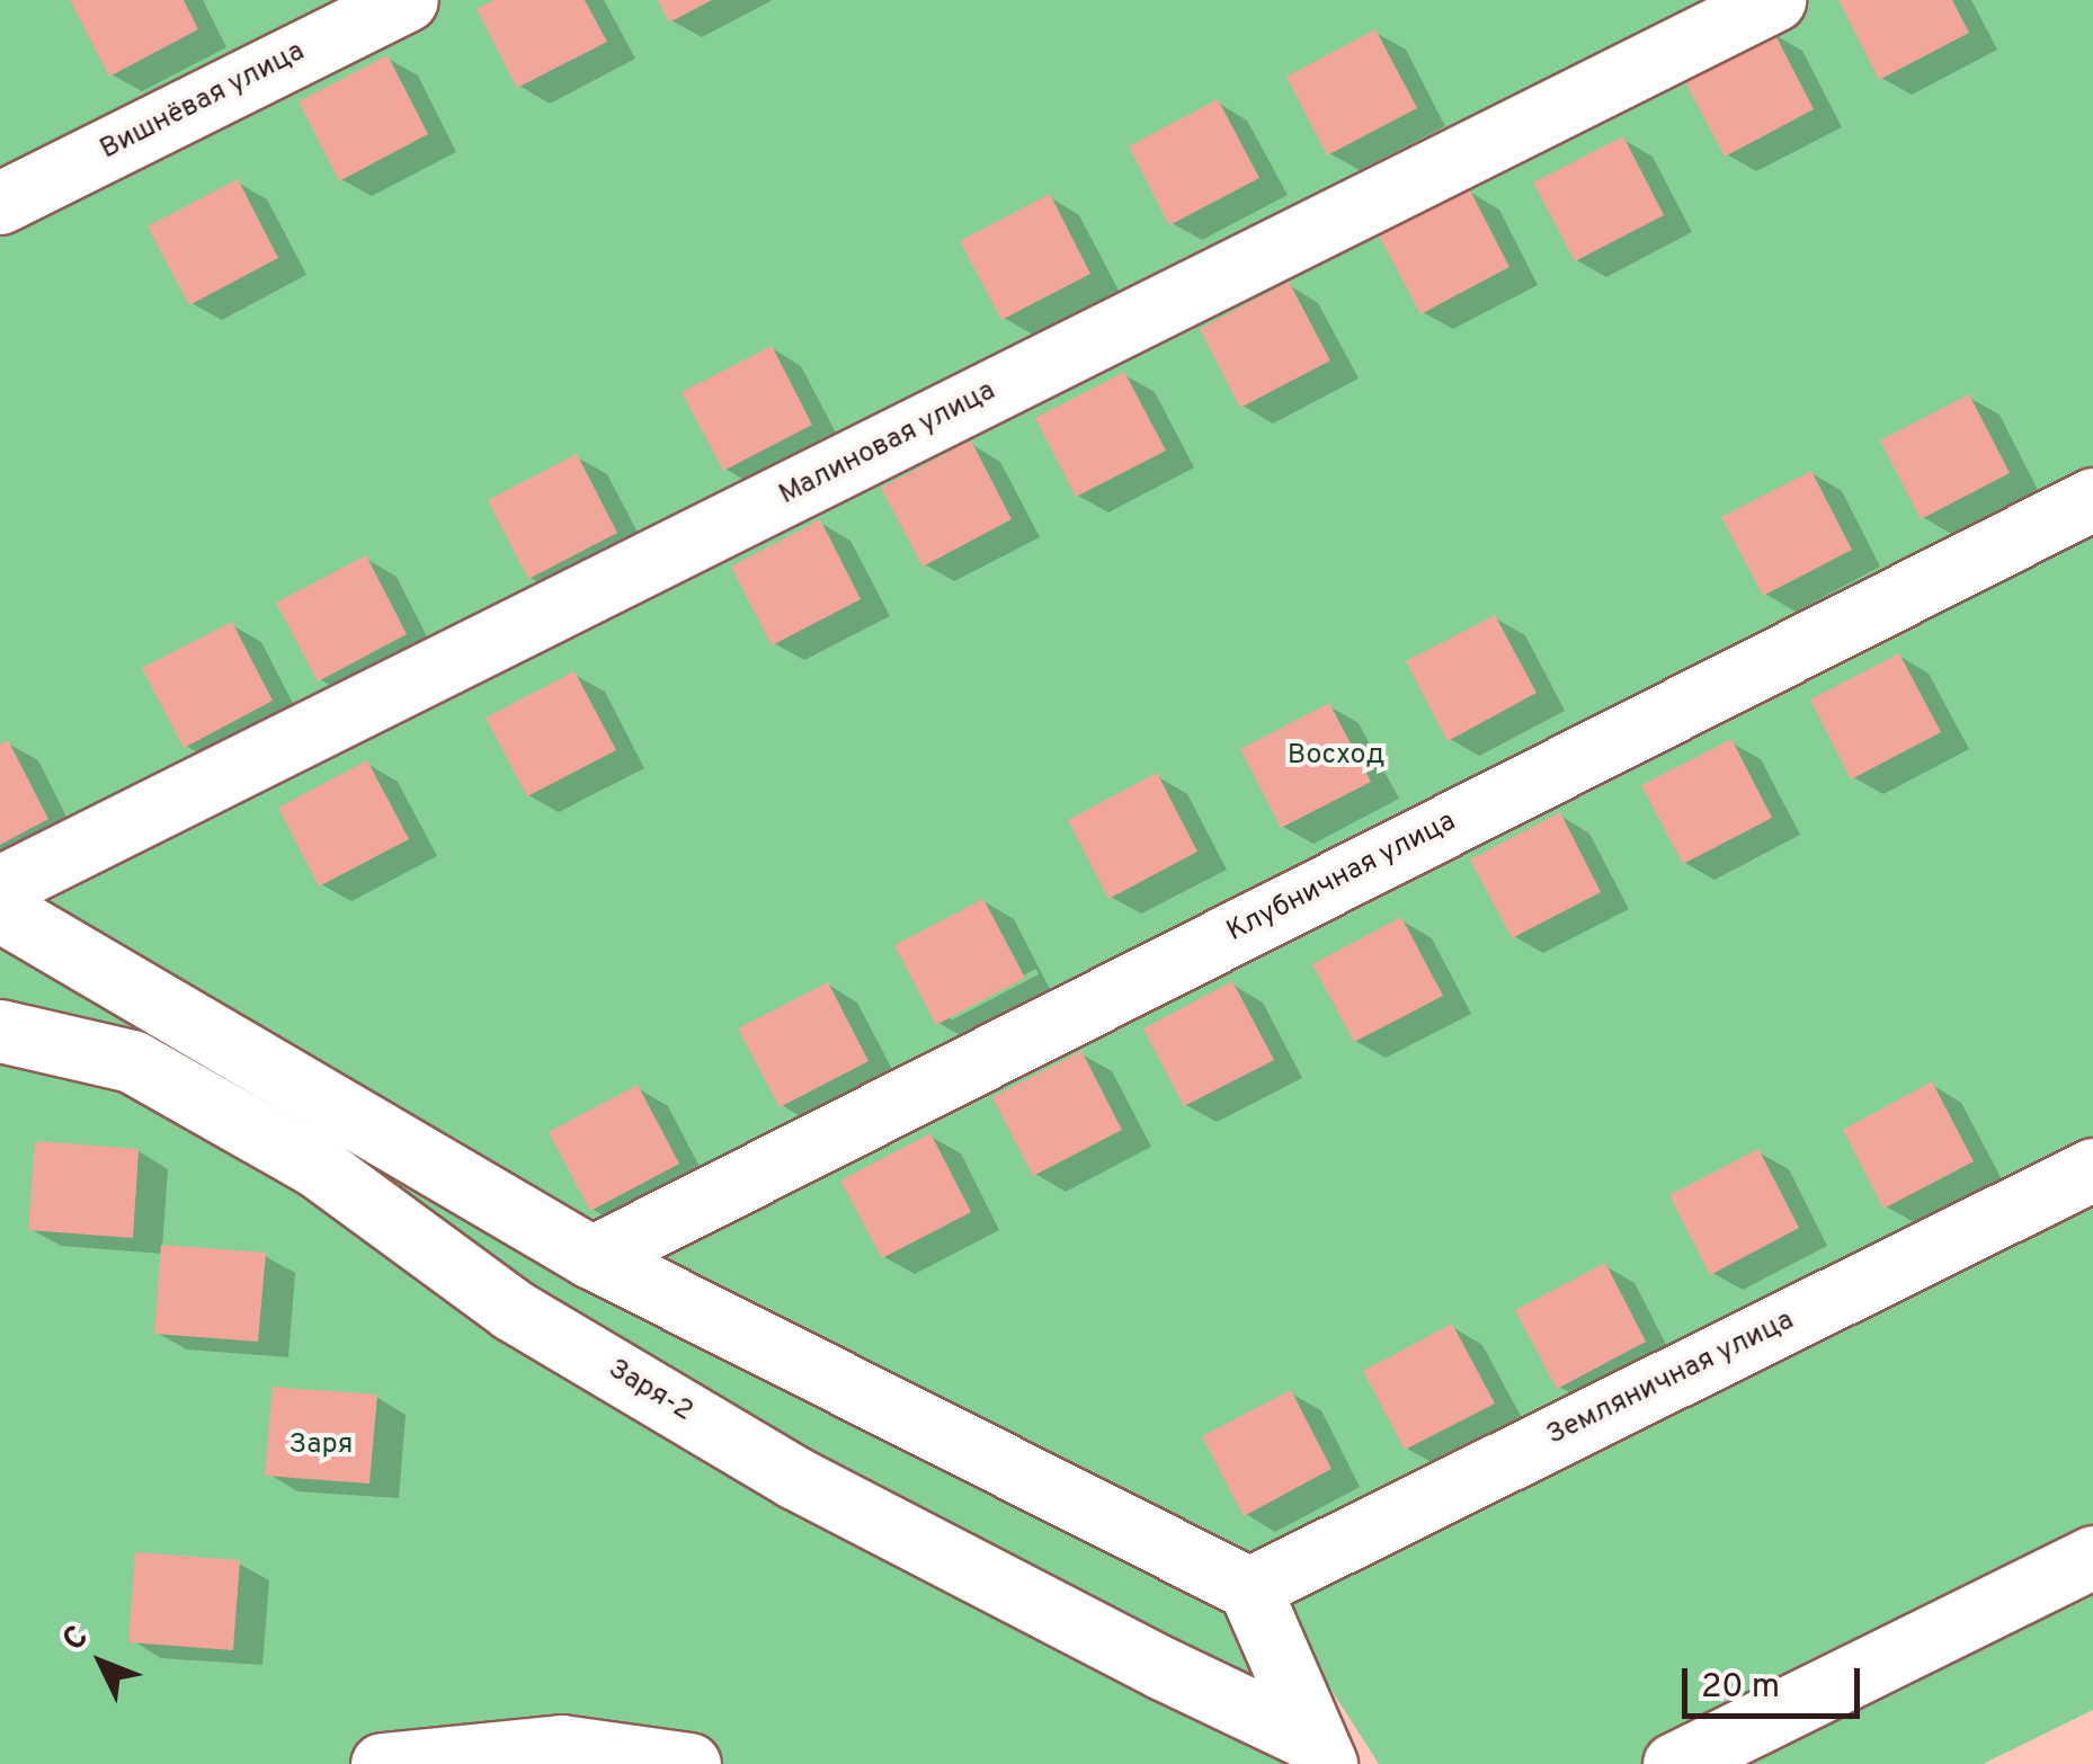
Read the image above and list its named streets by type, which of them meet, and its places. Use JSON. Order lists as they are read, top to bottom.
{
  "streets": {
    "street": [
      "Вишнёвая улица",
      "Малиновая улица",
      "Клубничная улица",
      "Земляничная улица",
      "Заря-2"
    ]
  },
  "parks": ["Восход", "Заря"],
  "scale_bar": "20 m",
  "north": "top left"
}
